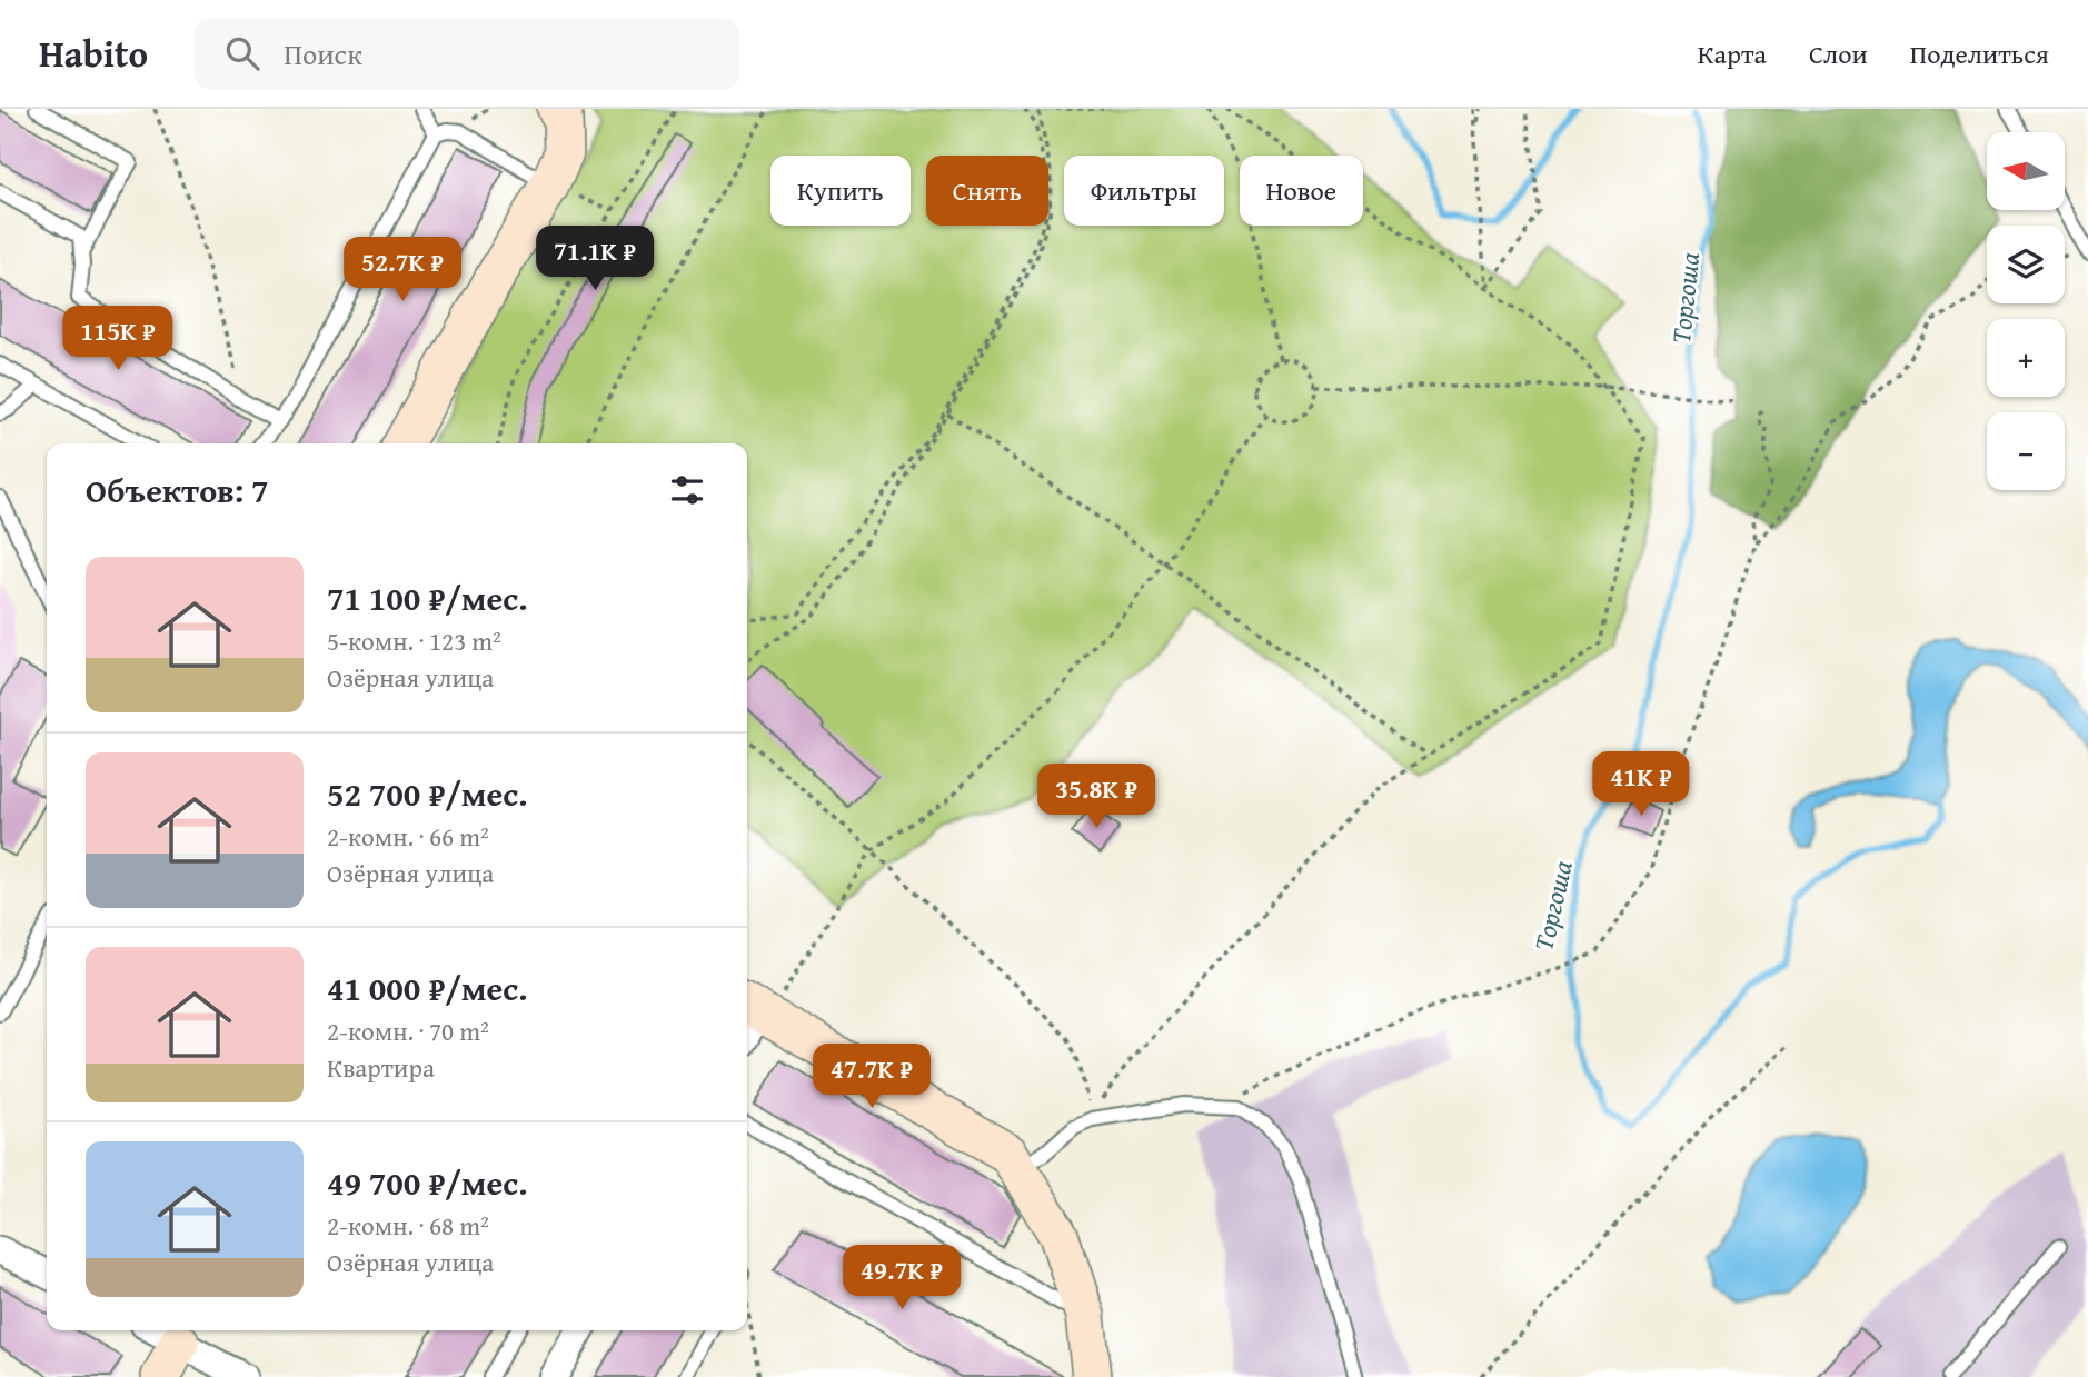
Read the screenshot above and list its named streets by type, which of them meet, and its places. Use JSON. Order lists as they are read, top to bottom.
{
  "water": ["Торгоша"],
  "north": "left",
  "page": {
    "header": "Habito",
    "search": "Поиск",
    "nav": ["Карта", "Слои", "Поделиться"],
    "map_buttons": ["+", "−"],
    "chip": [
      "Купить",
      "Снять",
      "Фильтры",
      "Новое"
    ],
    "price": [
      "71.1K ₽",
      "52.7K ₽",
      "115K ₽",
      "41K ₽",
      "35.8K ₽",
      "47.7K ₽",
      "49.7K ₽"
    ],
    "heading": "Объектов: 7",
    "list": [
      {
        "name": "71 100 ₽/мес.",
        "note": "5-комн. · 123 m² · Озёрная улица"
      },
      {
        "name": "52 700 ₽/мес.",
        "note": "2-комн. · 66 m² · Озёрная улица"
      },
      {
        "name": "41 000 ₽/мес.",
        "note": "2-комн. · 70 m² · Квартира"
      },
      {
        "name": "49 700 ₽/мес.",
        "note": "2-комн. · 68 m² · Озёрная улица"
      }
    ]
  }
}
